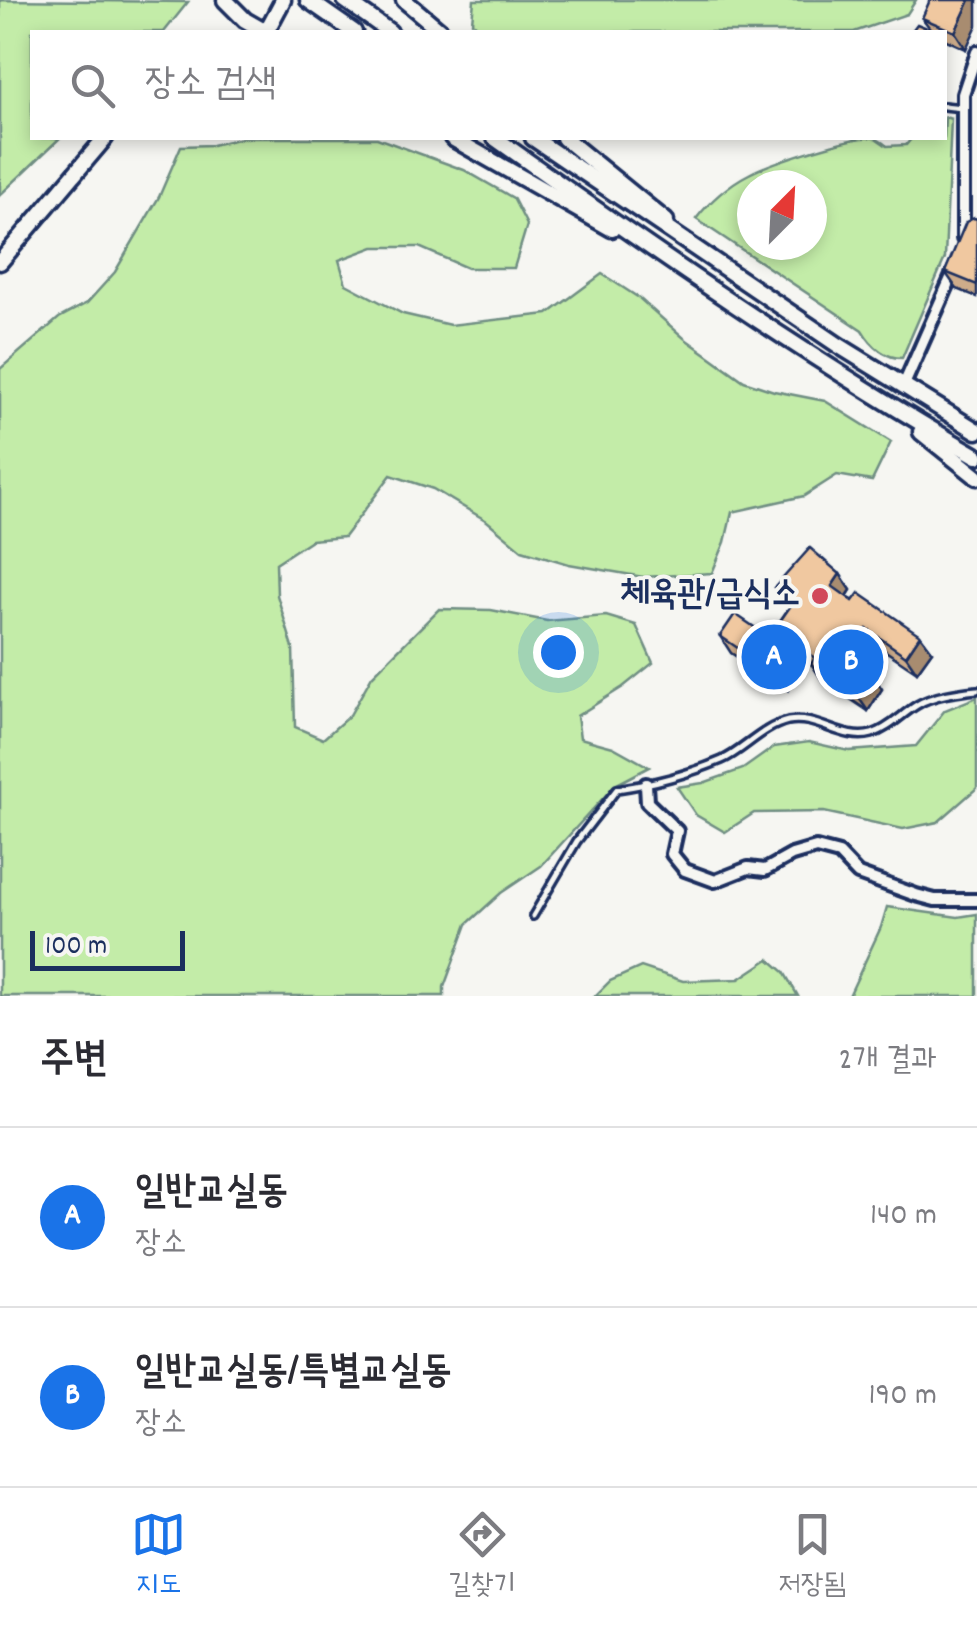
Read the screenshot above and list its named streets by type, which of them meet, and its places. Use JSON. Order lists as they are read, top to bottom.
{
  "places": ["체육관/급식소"],
  "scale_bar": "100 m",
  "north": "top right",
  "page": {
    "search": "장소 검색",
    "pins": ["A", "B"],
    "scale": "100 m",
    "heading": ["주변", "2개 결과"],
    "list": [
      {
        "mark": "A",
        "name": "일반교실동",
        "note": "장소",
        "value": "140 m"
      },
      {
        "mark": "B",
        "name": "일반교실동/특별교실동",
        "note": "장소",
        "value": "190 m"
      }
    ],
    "nav": ["지도", "길찾기", "저장됨"]
  }
}
